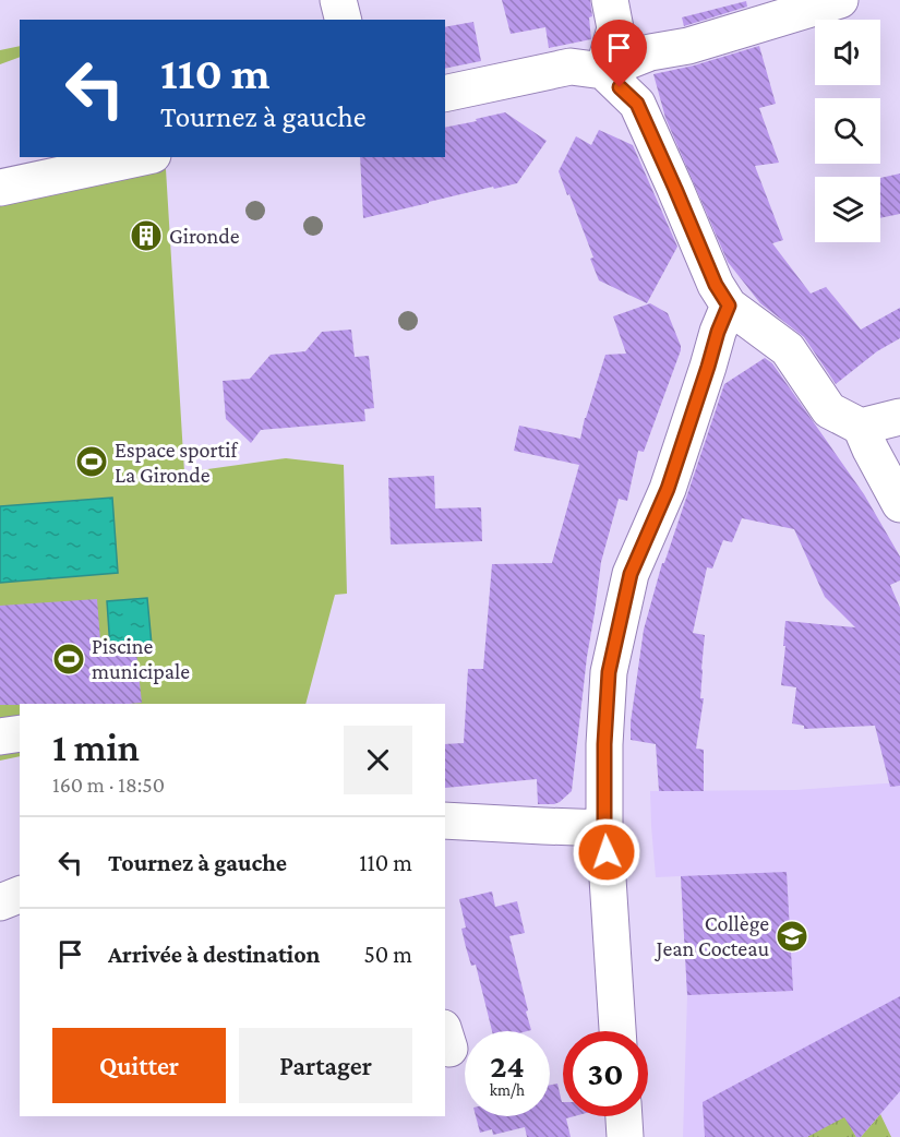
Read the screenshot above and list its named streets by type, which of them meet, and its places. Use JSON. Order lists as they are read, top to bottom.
{
  "places": {
    "building": ["Gironde"],
    "sports": ["Espace sportif La Gironde", "Piscine municipale"],
    "school or university": ["Collège Jean Cocteau"]
  },
  "page": {
    "turn": ["110 m", "Tournez à gauche"],
    "heading": ["1 min", "160 m · 18:50"],
    "list": [
      {
        "name": "Tournez à gauche",
        "value": "110 m"
      },
      {
        "name": "Arrivée à destination",
        "value": "50 m"
      }
    ],
    "buttons": ["Quitter", "Partager"],
    "speed": "24 km/h",
    "limit": "30"
  }
}
